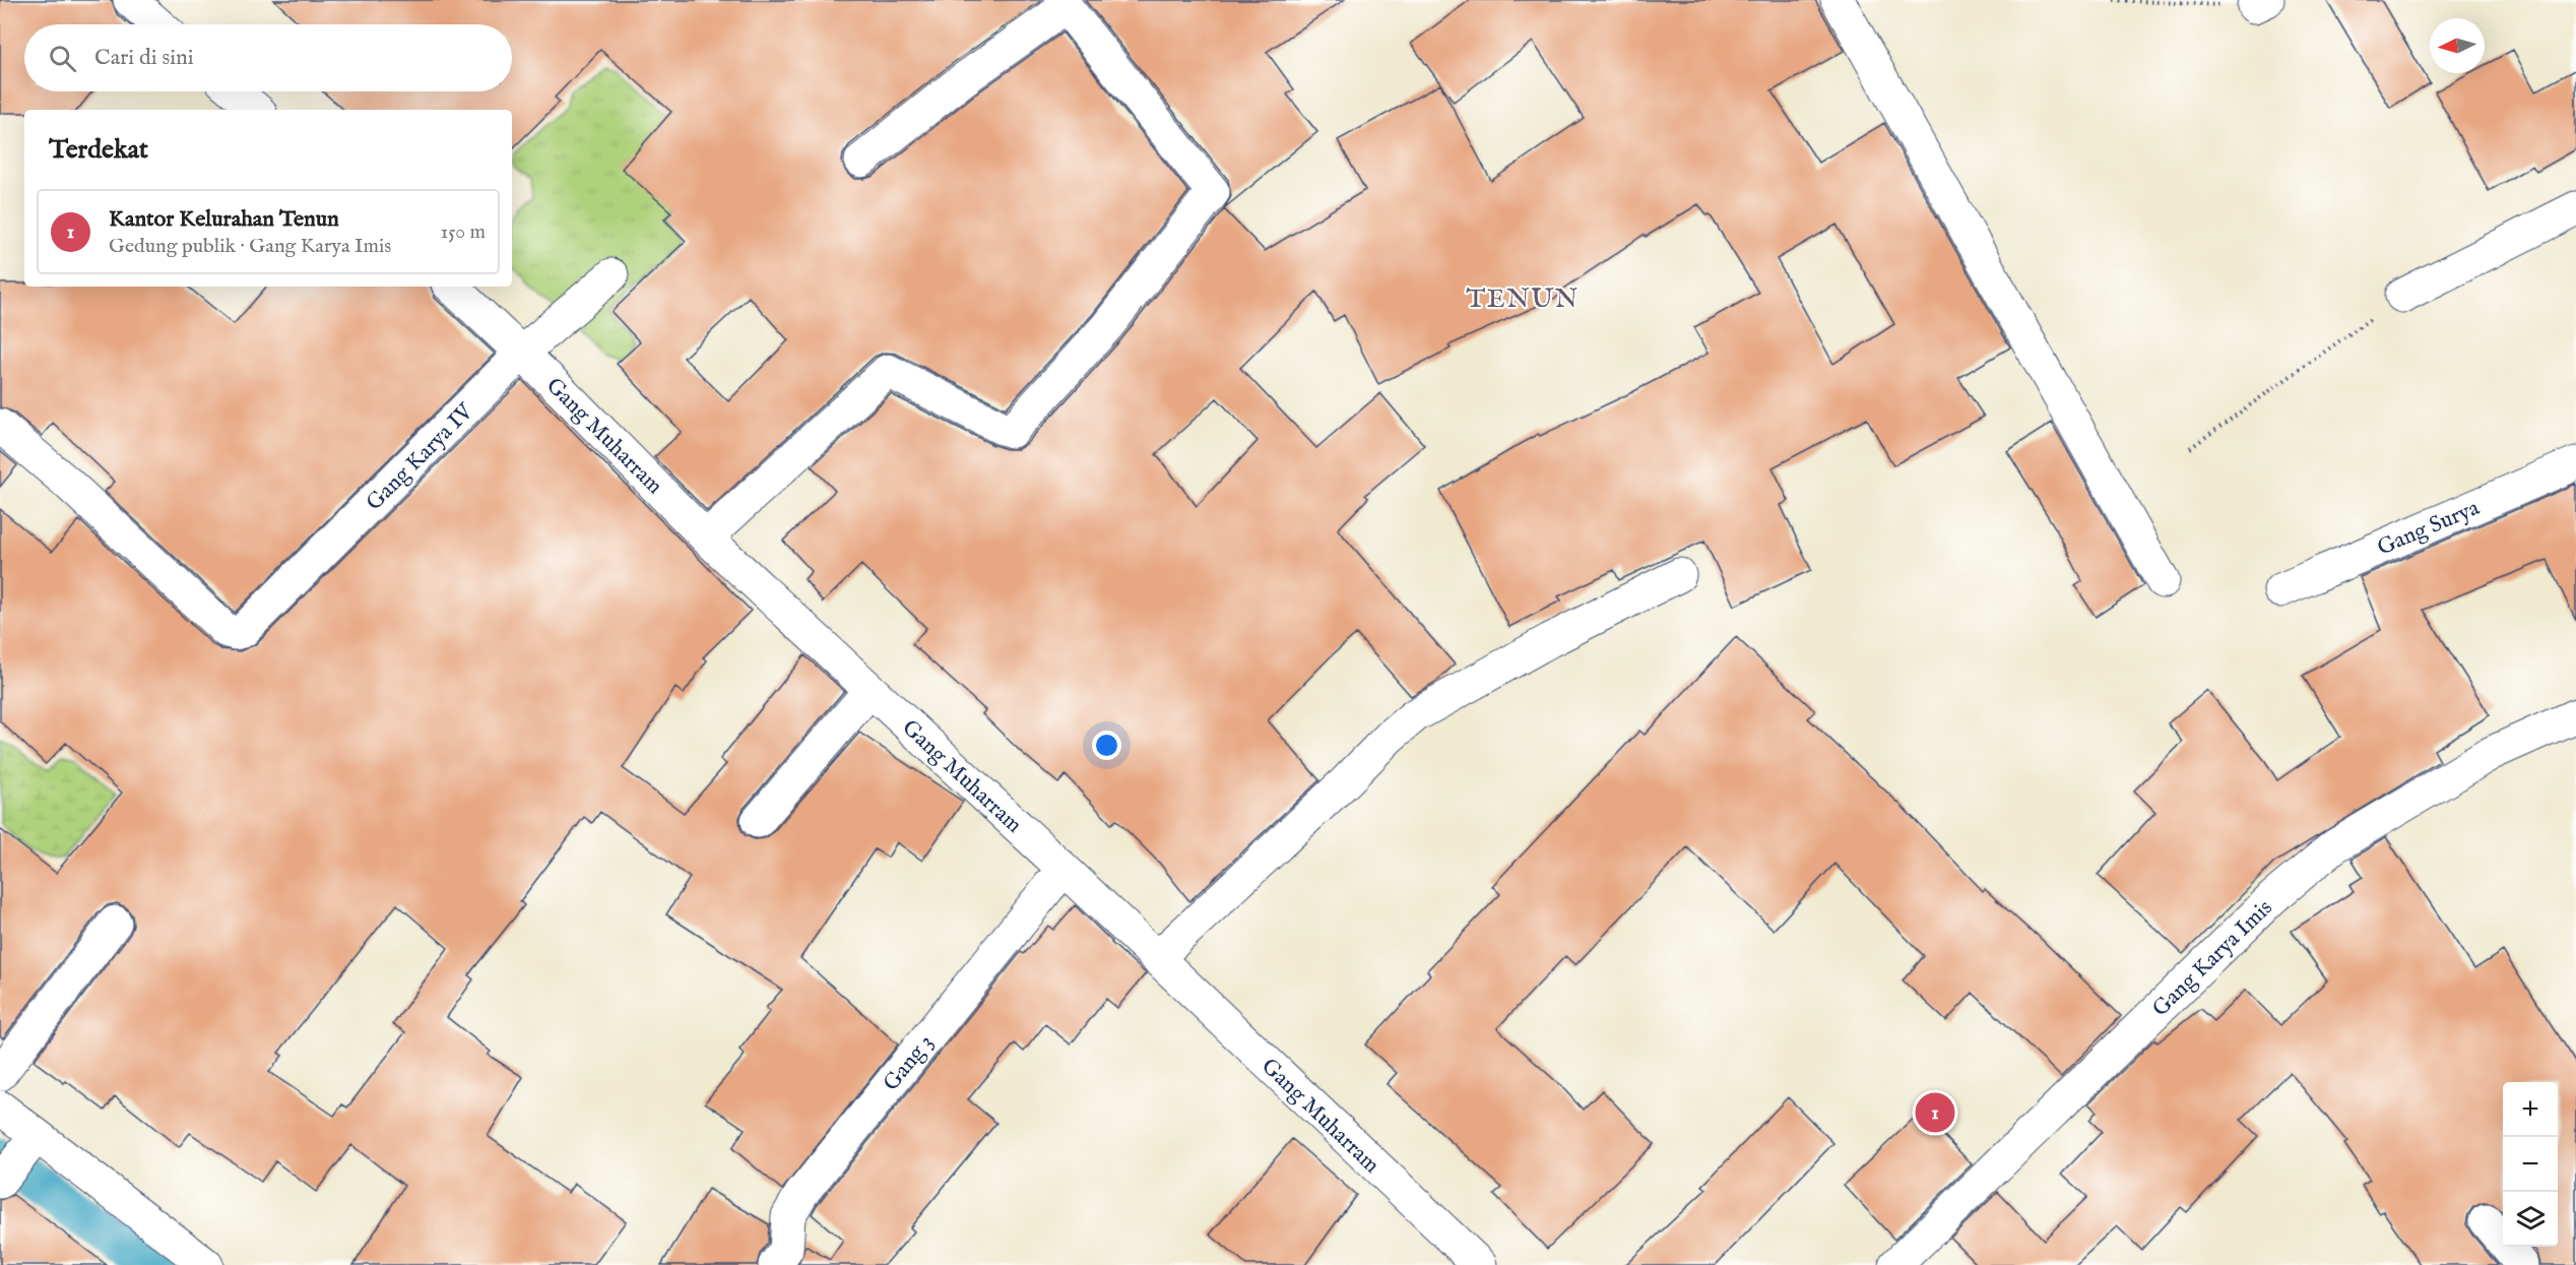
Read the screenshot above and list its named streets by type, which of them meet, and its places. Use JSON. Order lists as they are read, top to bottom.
{
  "streets": {
    "street": [
      "Gang Muharram",
      "Gang Karya IV",
      "Gang Surya",
      "Gang Karya Imis",
      "Gang 3"
    ]
  },
  "crossings": [
    ["Gang Muharram", "Gang Karya IV"],
    ["Gang Muharram", "Gang 3"]
  ],
  "districts": ["TENUN"],
  "north": "left",
  "page": {
    "search": "Cari di sini",
    "heading": "Terdekat",
    "list": [
      {
        "mark": "1",
        "name": "Kantor Kelurahan Tenun",
        "note": "Gedung publik · Gang Karya Imis",
        "value": "150 m"
      }
    ],
    "map_buttons": ["+", "−"],
    "pins": "1"
  }
}
